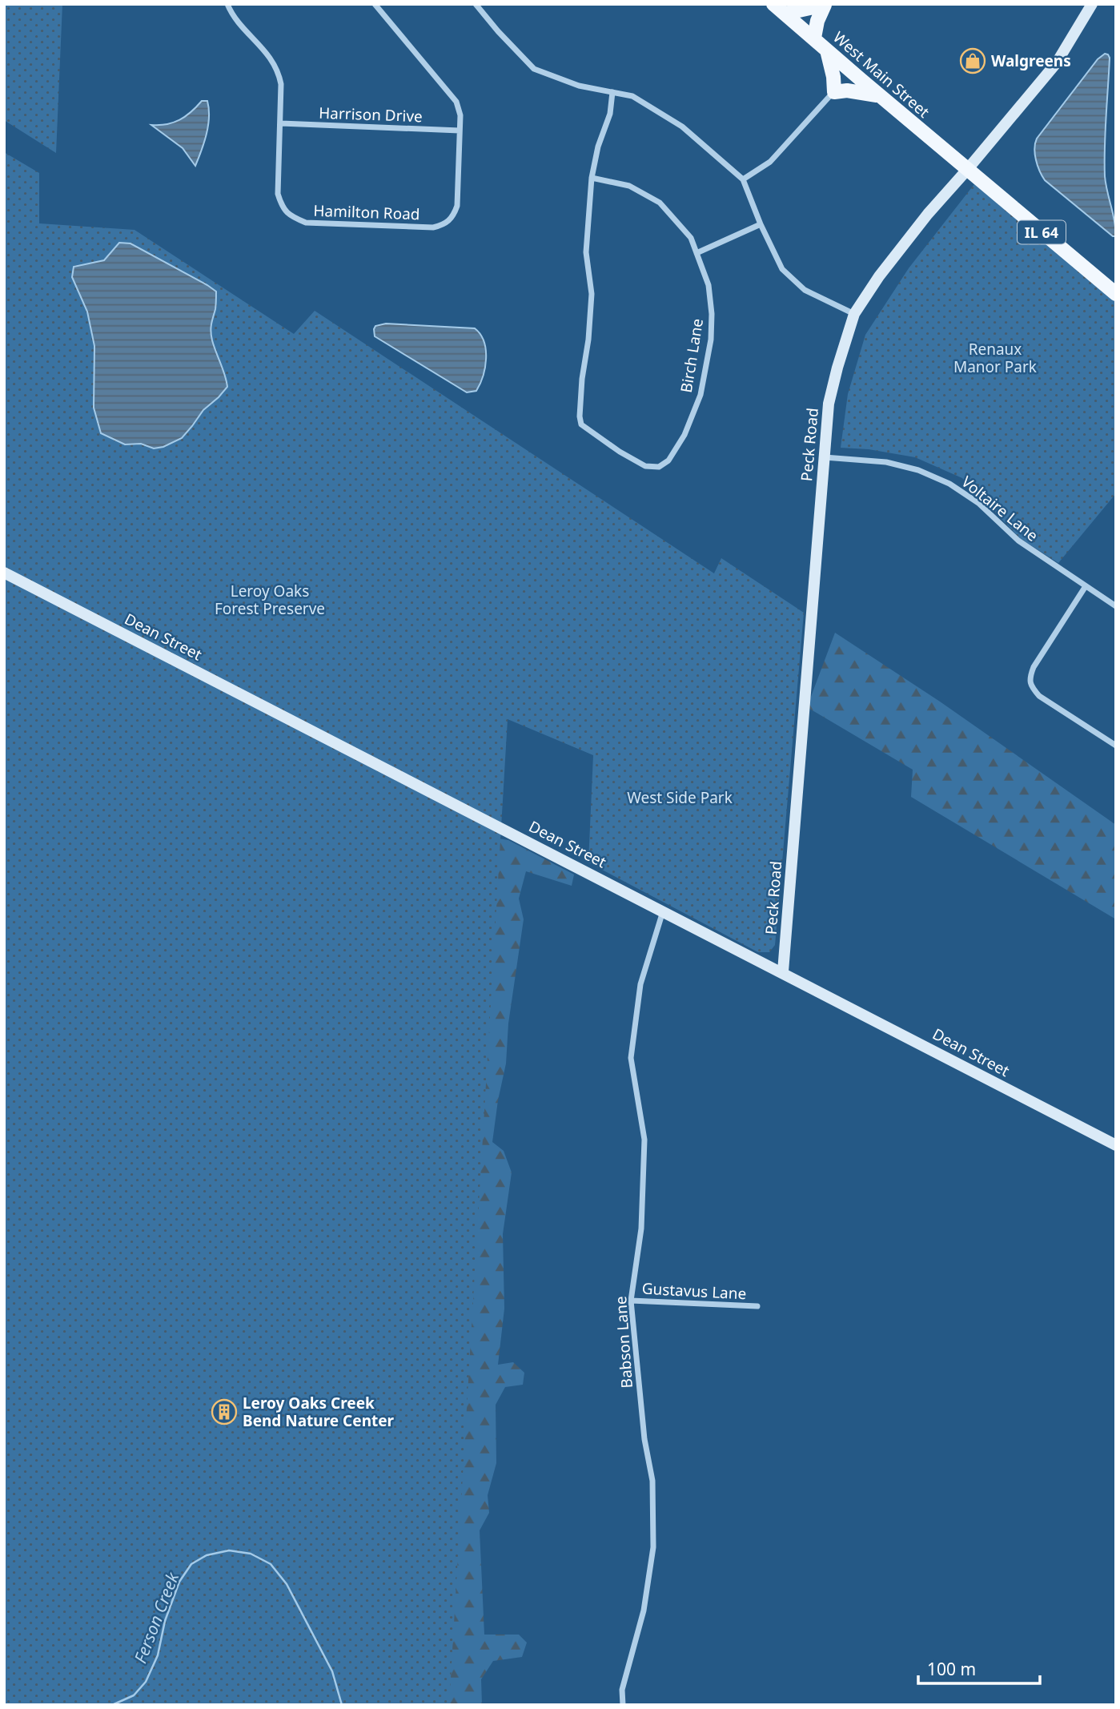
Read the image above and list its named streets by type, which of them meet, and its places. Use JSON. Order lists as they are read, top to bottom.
{
  "streets": {
    "main road": ["West Main Street", "IL 64"],
    "street": [
      "Harrison Drive",
      "Hamilton Road",
      "Birch Lane",
      "Peck Road",
      "Voltaire Lane",
      "Dean Street",
      "Gustavus Lane",
      "Babson Lane"
    ]
  },
  "crossings": [
    ["West Main Street", "IL 64"],
    ["West Main Street", "Peck Road"],
    ["Harrison Drive", "Hamilton Road"],
    ["IL 64", "Peck Road"],
    ["Peck Road", "Voltaire Lane"],
    ["Peck Road", "Dean Street"],
    ["Dean Street", "Babson Lane"],
    ["Gustavus Lane", "Babson Lane"]
  ],
  "water": ["Ferson Creek"],
  "parks": ["Renaux Manor Park", "Leroy Oaks Forest Preserve", "West Side Park"],
  "places": {
    "shop": ["Walgreens"],
    "building": ["Leroy Oaks Creek Bend Nature Center"]
  },
  "scale_bar": "100 m"
}
